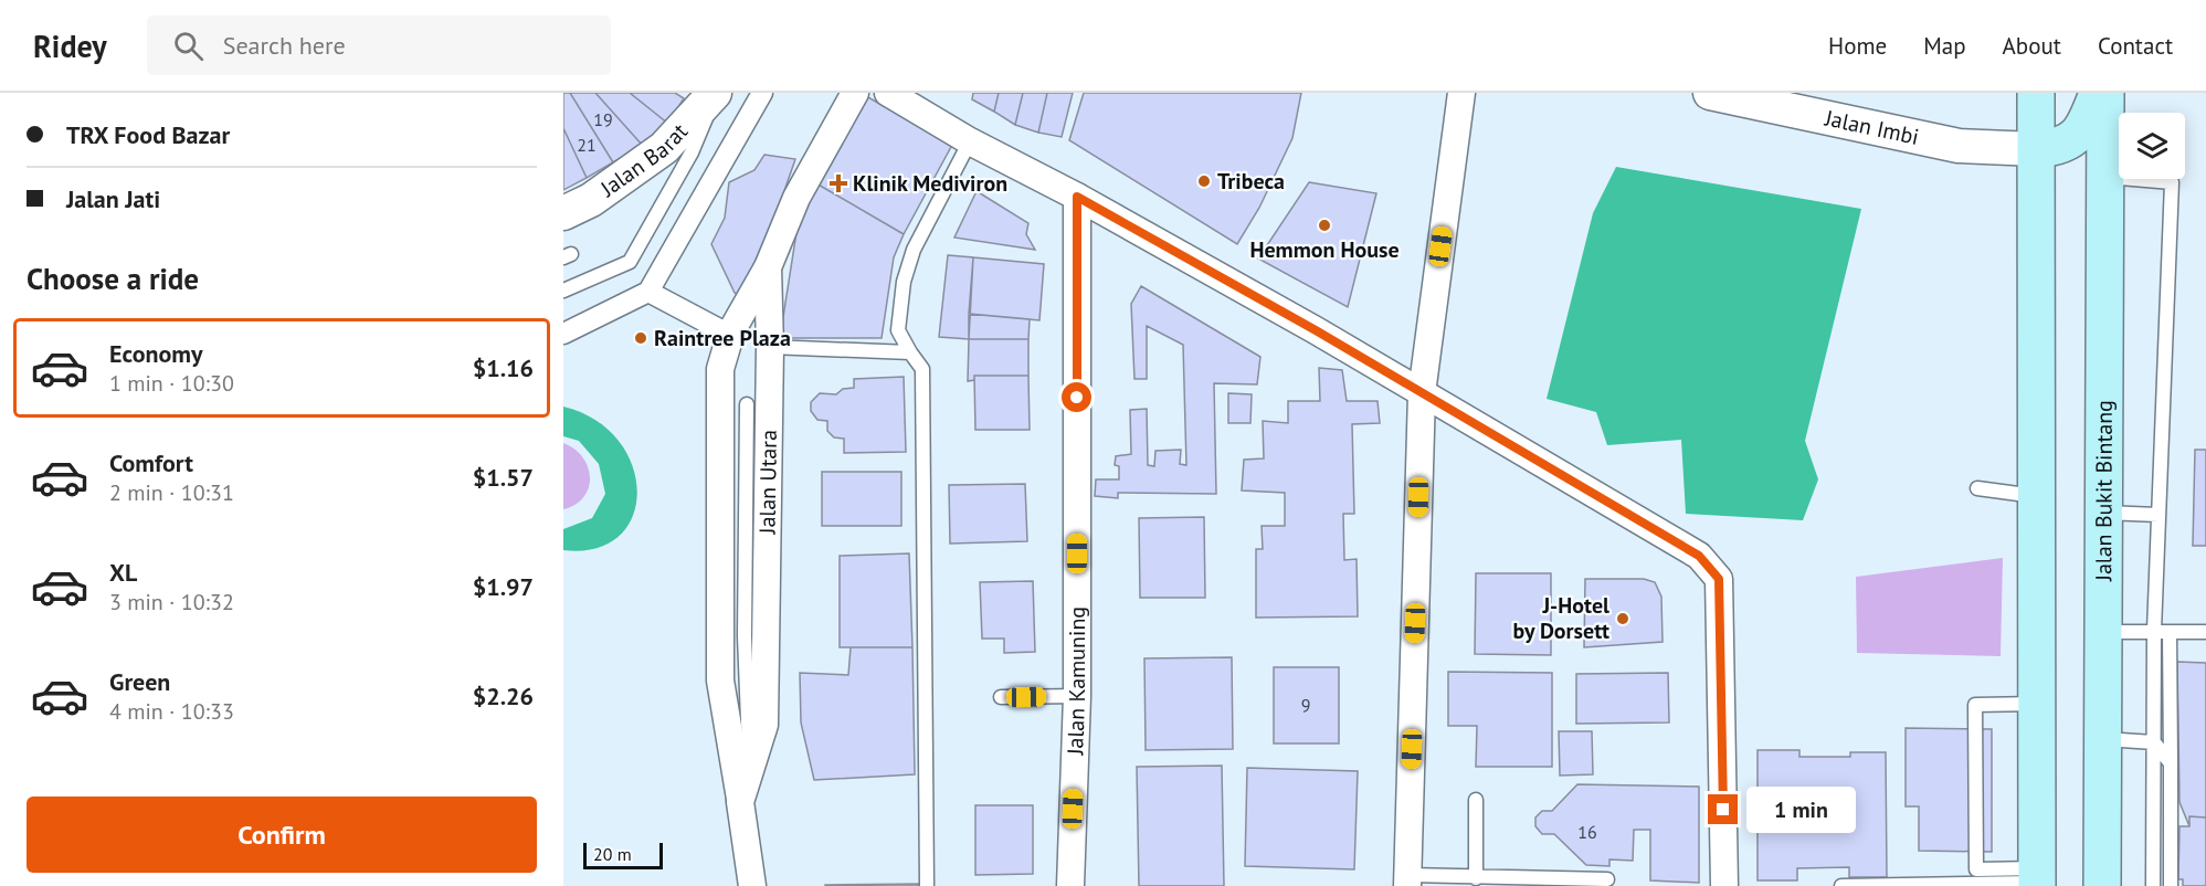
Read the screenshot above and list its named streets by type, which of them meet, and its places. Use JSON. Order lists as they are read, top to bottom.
{
  "streets": {
    "main road": ["Jalan Bukit Bintang"],
    "street": [
      "Jalan Imbi",
      "Jalan Barat",
      "Jalan Utara",
      "Jalan Kamuning"
    ]
  },
  "places": {
    "other": [
      "Tribeca",
      "Hemmon House",
      "Raintree Plaza",
      "J-Hotel by Dorsett"
    ],
    "health": ["Klinik Mediviron"]
  },
  "house_numbers": [
    "19",
    "21",
    "9",
    "16"
  ],
  "scale_bar": "20 m",
  "page": {
    "header": "Ridey",
    "search": "Search here",
    "nav": [
      "Home",
      "Map",
      "About",
      "Contact"
    ],
    "banner": ["TRX Food Bazar", "Jalan Jati"],
    "heading": "Choose a ride",
    "list": [
      {
        "name": "Economy",
        "note": "1 min · 10:30",
        "value": "$1.16"
      },
      {
        "name": "Comfort",
        "note": "2 min · 10:31",
        "value": "$1.57"
      },
      {
        "name": "XL",
        "note": "3 min · 10:32",
        "value": "$1.97"
      },
      {
        "name": "Green",
        "note": "4 min · 10:33",
        "value": "$2.26"
      }
    ],
    "buttons": "Confirm",
    "bubble": "1 min",
    "scale": "20 m"
  }
}
